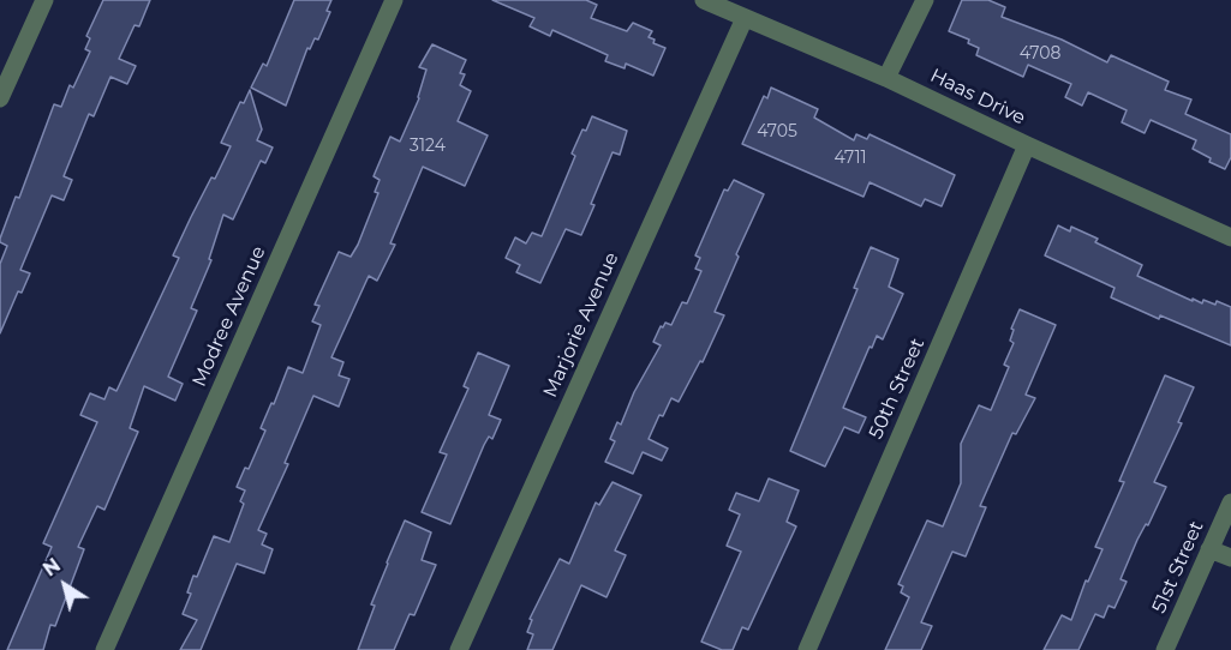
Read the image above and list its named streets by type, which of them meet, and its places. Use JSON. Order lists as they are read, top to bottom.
{
  "streets": {
    "street": [
      "Haas Drive",
      "Modree Avenue",
      "Marjorie Avenue",
      "50th Street",
      "51st Street"
    ]
  },
  "crossings": [
    ["Haas Drive", "Marjorie Avenue"],
    ["Haas Drive", "50th Street"]
  ],
  "house_numbers": [
    "4708",
    "4705",
    "3124",
    "4711"
  ],
  "north": "top left"
}
